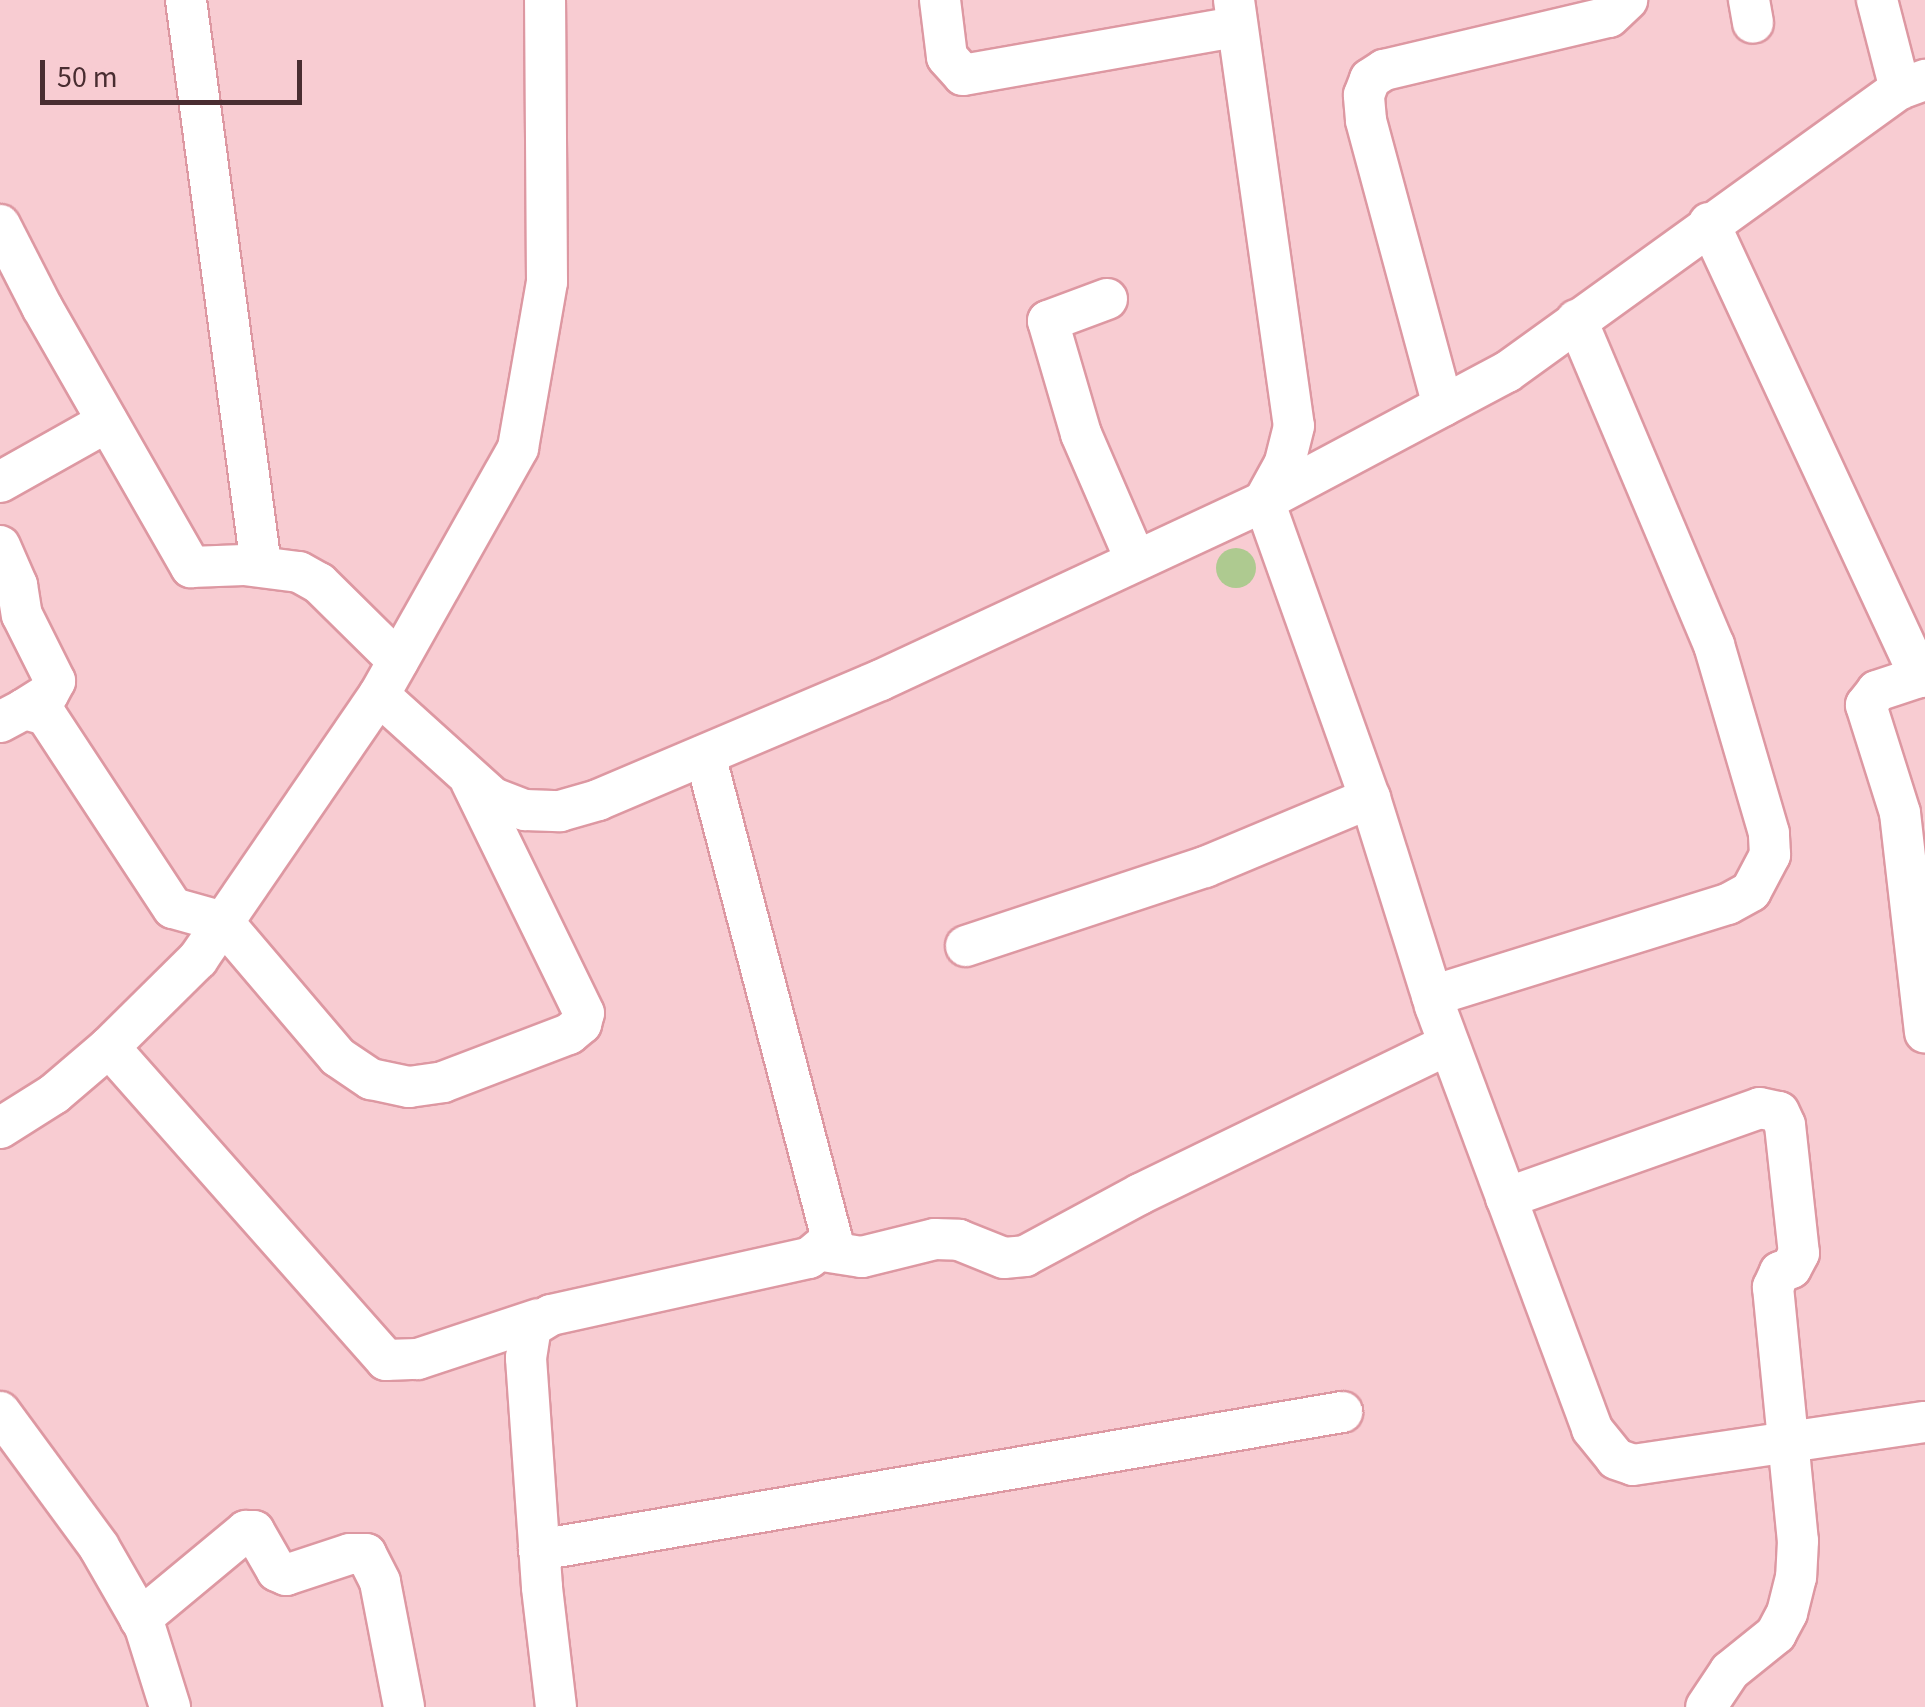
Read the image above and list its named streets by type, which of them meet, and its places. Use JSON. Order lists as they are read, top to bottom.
{
  "scale_bar": "50 m"
}
